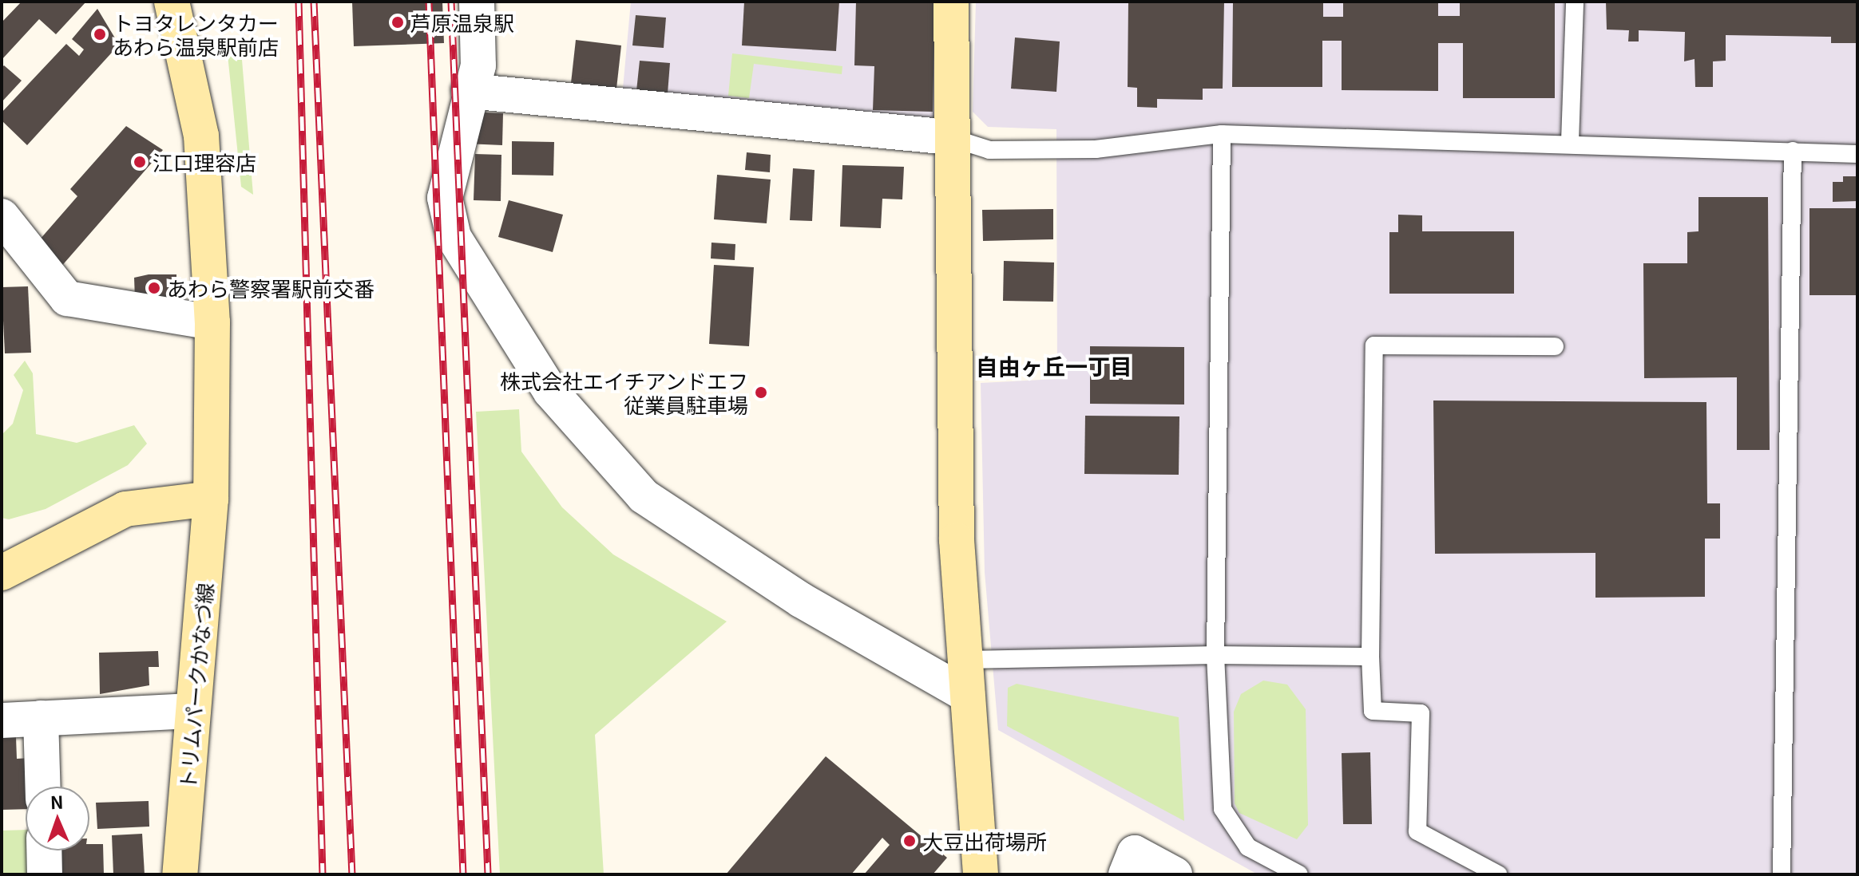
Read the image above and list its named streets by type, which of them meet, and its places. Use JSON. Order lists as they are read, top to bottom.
{
  "streets": {
    "main road": ["トリムパークかなづ線"]
  },
  "districts": ["自由ヶ丘一丁目"],
  "places": [
    "芦原温泉駅",
    "トヨタレンタカー あわら温泉駅前店",
    "江口理容店",
    "あわら警察署駅前交番",
    "株式会社エイチアンドエフ 従業員駐車場",
    "大豆出荷場所"
  ],
  "north": "top"
}
